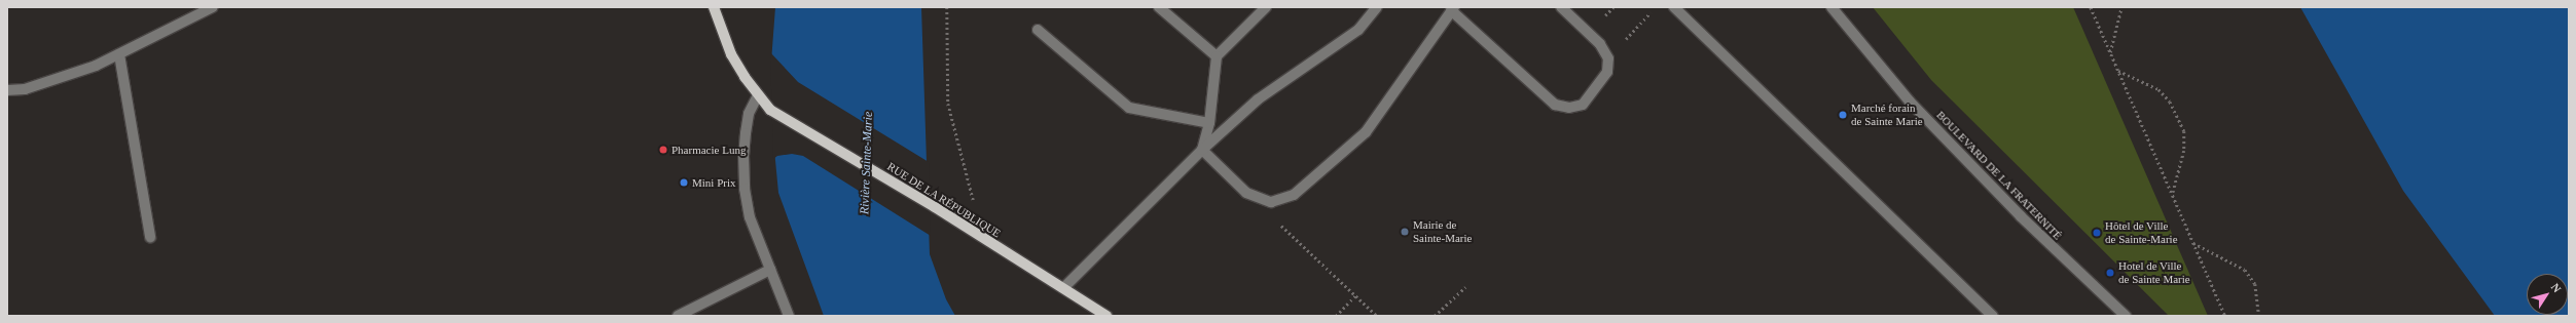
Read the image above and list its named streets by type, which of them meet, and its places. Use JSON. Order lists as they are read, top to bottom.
{
  "streets": {
    "main road": ["RUE DE LA RÉPUBLIQUE"],
    "street": ["BOULEVARD DE LA FRATERNITÉ"]
  },
  "water": ["Rivière Sainte-Marie"],
  "places": [
    "Marché forain de Sainte Marie",
    "Pharmacie Lung",
    "Mini Prix",
    "Mairie de Sainte-Marie",
    "Hôtel de Ville de Sainte-Marie",
    "Hotel de Ville de Sainte Marie"
  ],
  "north": "top right"
}
